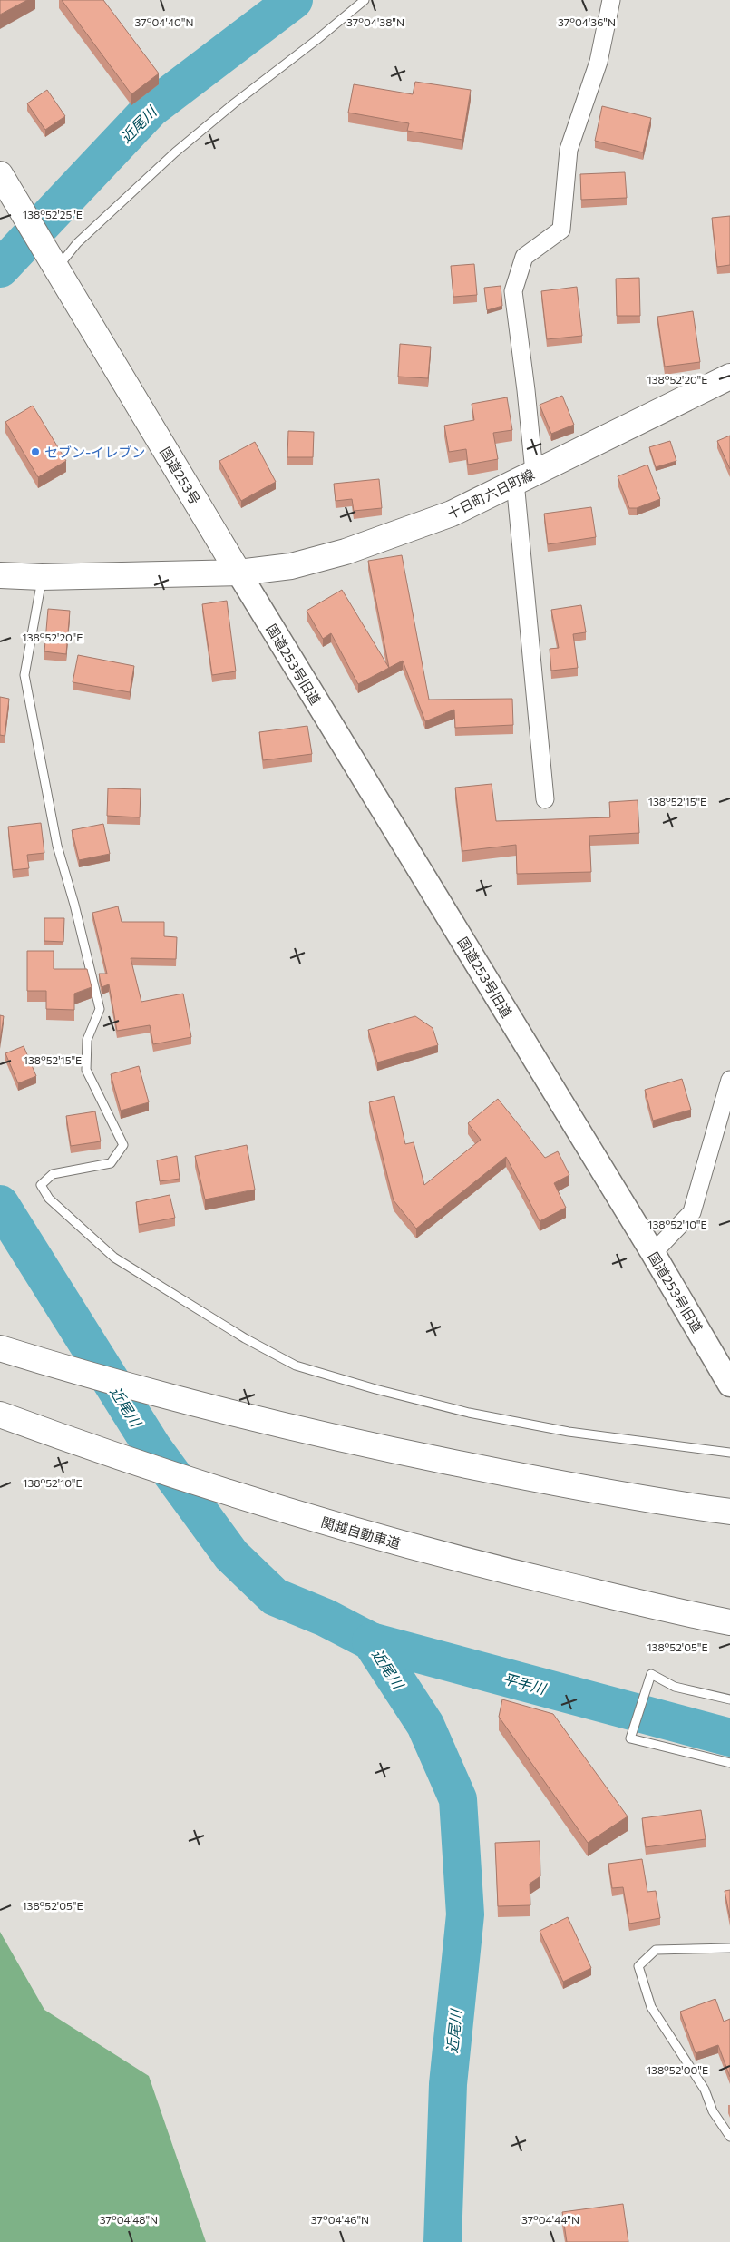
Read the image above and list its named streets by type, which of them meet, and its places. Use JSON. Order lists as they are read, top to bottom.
{
  "streets": {
    "main road": ["国道253号", "十日町六日町線", "関越自動車道"],
    "street": ["国道253号旧道"]
  },
  "crossings": [
    ["国道253号", "十日町六日町線"],
    ["国道253号", "国道253号旧道"],
    ["十日町六日町線", "国道253号旧道"]
  ],
  "water": ["近尾川", "平手川"],
  "places": ["セブン-イレブン"],
  "coordinates": [
    "37°04'40\"N",
    "37°04'38\"N",
    "37°04'36\"N",
    "138°52'25\"E",
    "138°52'20\"E",
    "138°52'15\"E",
    "138°52'10\"E",
    "138°52'05\"E",
    "138°52'00\"E",
    "37°04'48\"N",
    "37°04'46\"N",
    "37°04'44\"N"
  ]
}
